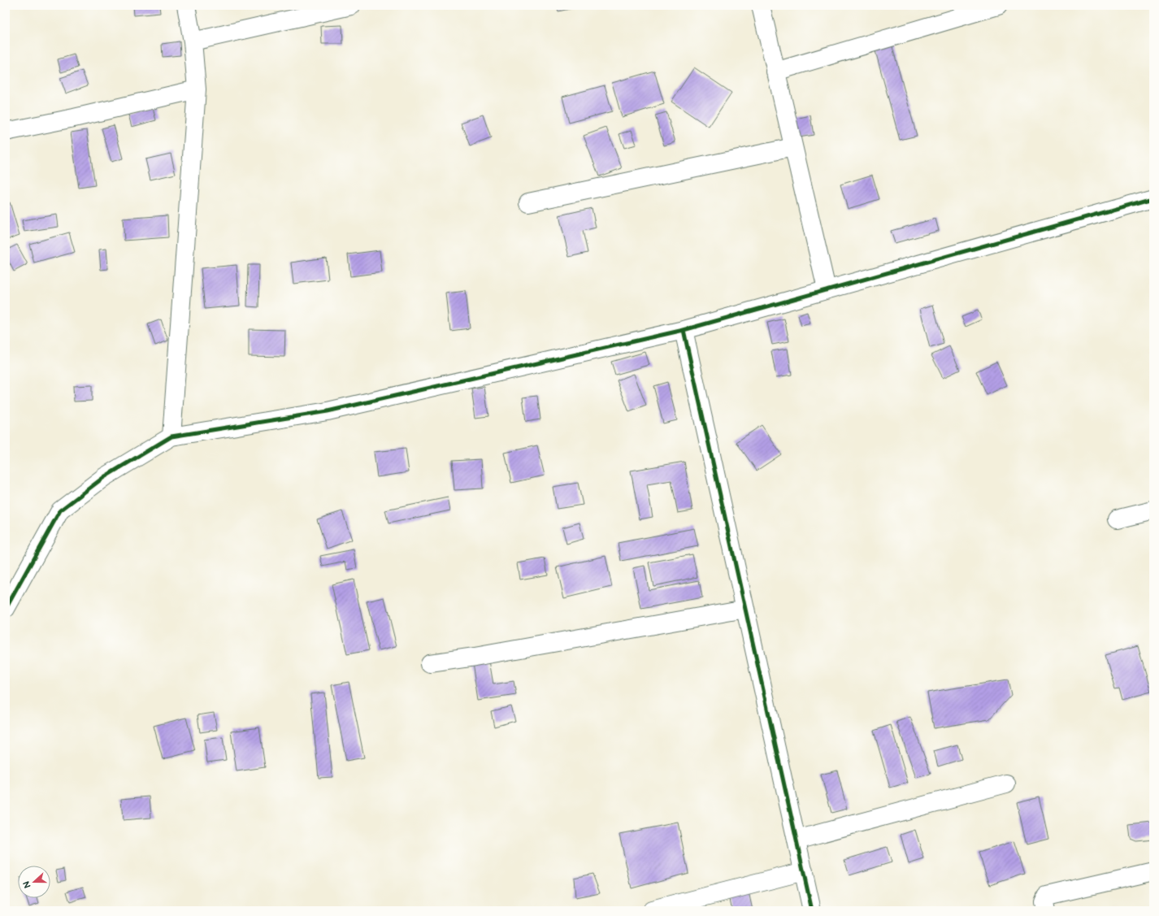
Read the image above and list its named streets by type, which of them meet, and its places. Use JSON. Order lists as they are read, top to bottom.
{
  "north": "left"
}
